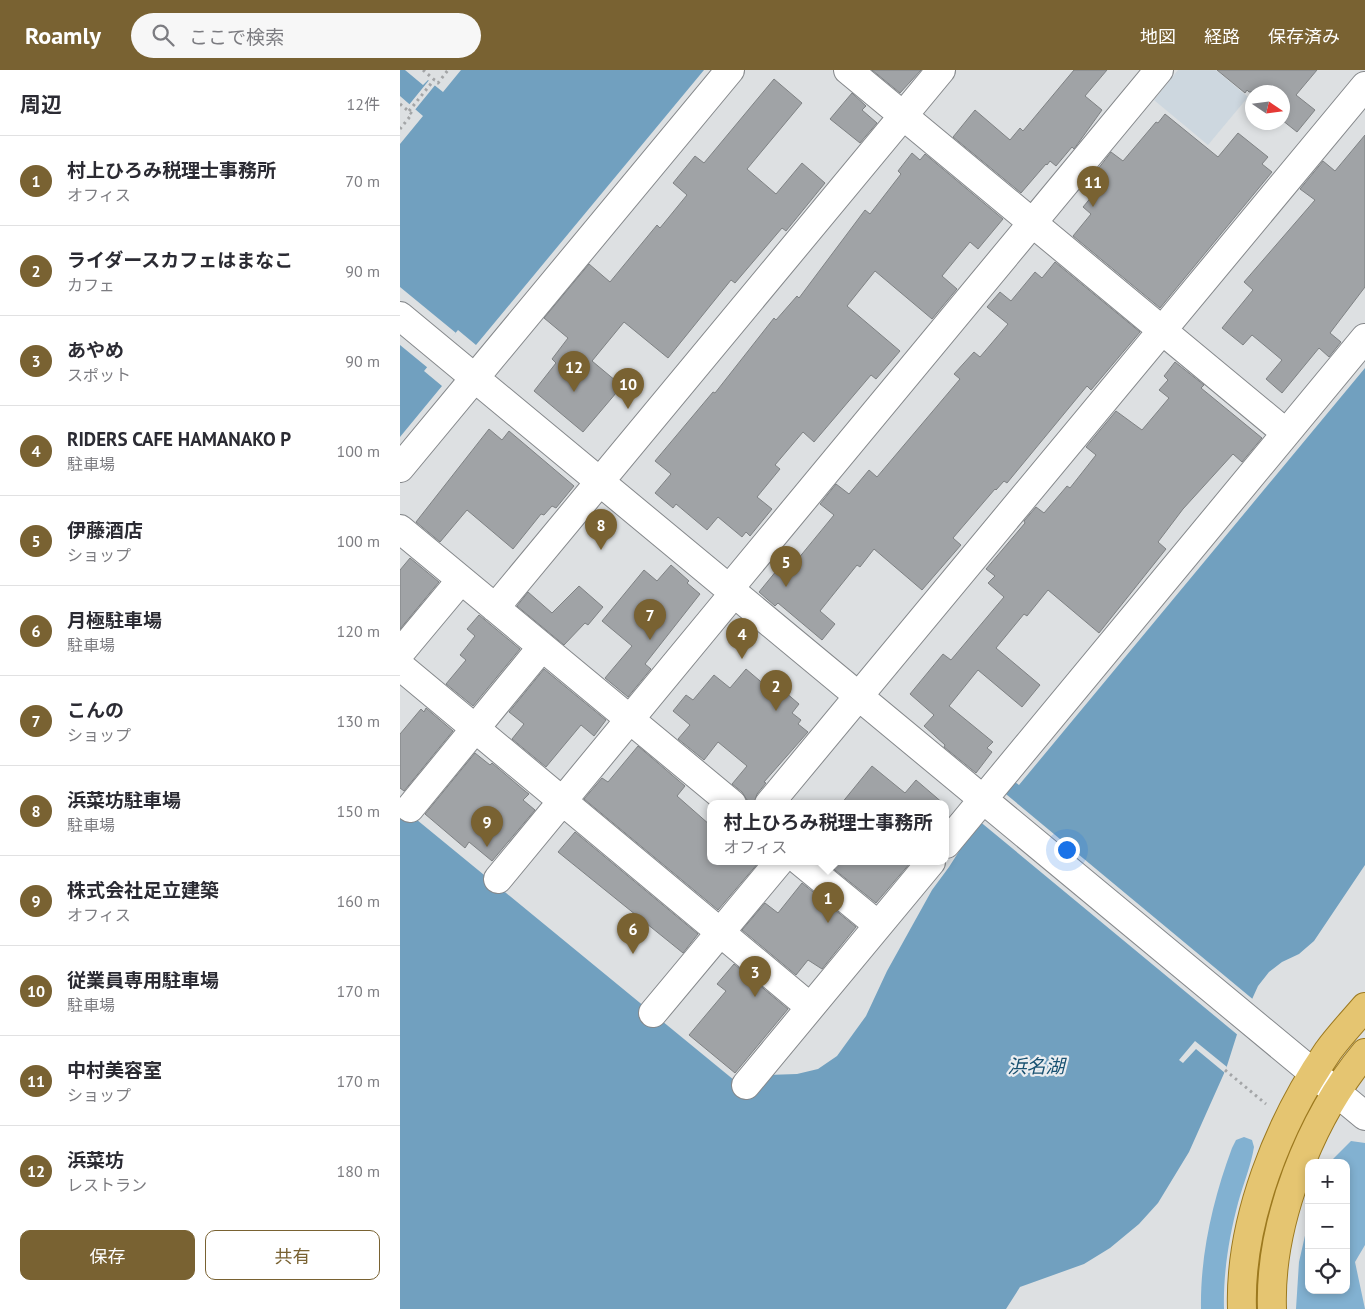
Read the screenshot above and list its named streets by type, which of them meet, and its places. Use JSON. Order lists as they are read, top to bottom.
{
  "water": ["浜名湖"],
  "north": "right",
  "page": {
    "header": "Roamly",
    "search": "ここで検索",
    "nav": ["地図", "経路", "保存済み"],
    "heading": ["周辺", "12件"],
    "list": [
      {
        "mark": "1",
        "name": "村上ひろみ税理士事務所",
        "note": "オフィス",
        "value": "70 m"
      },
      {
        "mark": "2",
        "name": "ライダースカフェはまなこ",
        "note": "カフェ",
        "value": "90 m"
      },
      {
        "mark": "3",
        "name": "あやめ",
        "note": "スポット",
        "value": "90 m"
      },
      {
        "mark": "4",
        "name": "RIDERS CAFE HAMANAKO P",
        "note": "駐車場",
        "value": "100 m"
      },
      {
        "mark": "5",
        "name": "伊藤酒店",
        "note": "ショップ",
        "value": "100 m"
      },
      {
        "mark": "6",
        "name": "月極駐車場",
        "note": "駐車場",
        "value": "120 m"
      },
      {
        "mark": "7",
        "name": "こんの",
        "note": "ショップ",
        "value": "130 m"
      },
      {
        "mark": "8",
        "name": "浜菜坊駐車場",
        "note": "駐車場",
        "value": "150 m"
      },
      {
        "mark": "9",
        "name": "株式会社足立建築",
        "note": "オフィス",
        "value": "160 m"
      },
      {
        "mark": "10",
        "name": "従業員専用駐車場",
        "note": "駐車場",
        "value": "170 m"
      },
      {
        "mark": "11",
        "name": "中村美容室",
        "note": "ショップ",
        "value": "170 m"
      },
      {
        "mark": "12",
        "name": "浜菜坊",
        "note": "レストラン",
        "value": "180 m"
      }
    ],
    "pins": [
      "11",
      "12",
      "10",
      "8",
      "5",
      "7",
      "4",
      "2",
      "9",
      "1",
      "6",
      "3"
    ],
    "popup": ["村上ひろみ税理士事務所", "オフィス"],
    "map_buttons": ["+", "−"],
    "buttons": ["保存", "共有"]
  }
}
